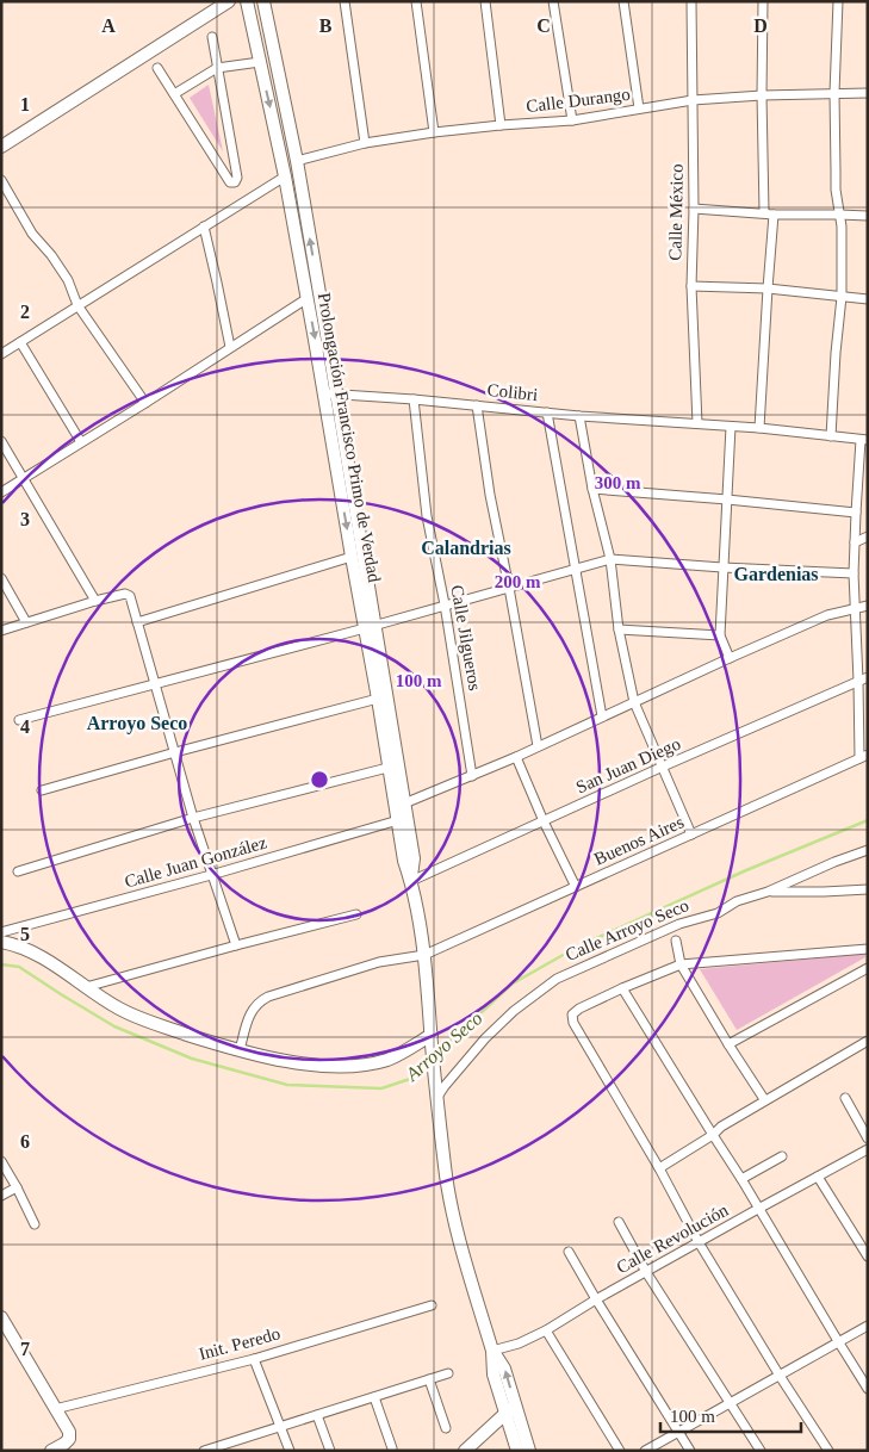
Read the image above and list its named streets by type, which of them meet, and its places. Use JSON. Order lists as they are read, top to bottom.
{
  "streets": {
    "main road": ["Prolongación Francisco Primo de Verdad"],
    "street": [
      "Calle Durango",
      "Calle México",
      "Colibri",
      "Calle Jilgueros",
      "San Juan Diego",
      "Buenos Aires",
      "Calle Juan González",
      "Calle Arroyo Seco",
      "Calle Revolución",
      "Init. Peredo"
    ]
  },
  "crossings": [
    ["Calle Durango", "Calle México"],
    ["Calle Durango", "Prolongación Francisco Primo de Verdad"],
    ["Calle México", "Colibri"],
    ["Colibri", "Prolongación Francisco Primo de Verdad"],
    ["Colibri", "Calle Jilgueros"],
    ["Prolongación Francisco Primo de Verdad", "San Juan Diego"],
    ["Prolongación Francisco Primo de Verdad", "Buenos Aires"],
    ["Prolongación Francisco Primo de Verdad", "Calle Juan González"],
    ["Prolongación Francisco Primo de Verdad", "Calle Arroyo Seco"]
  ],
  "districts": ["Calandrias", "Gardenias", "Arroyo Seco"],
  "water": ["Arroyo Seco"],
  "scale_bar": "100 m",
  "grid": {
    "columns": [
      "A",
      "B",
      "C",
      "D"
    ],
    "rows": [
      "1",
      "2",
      "3",
      "4",
      "5",
      "6",
      "7"
    ]
  },
  "rings": ["300 m", "200 m", "100 m"]
}
